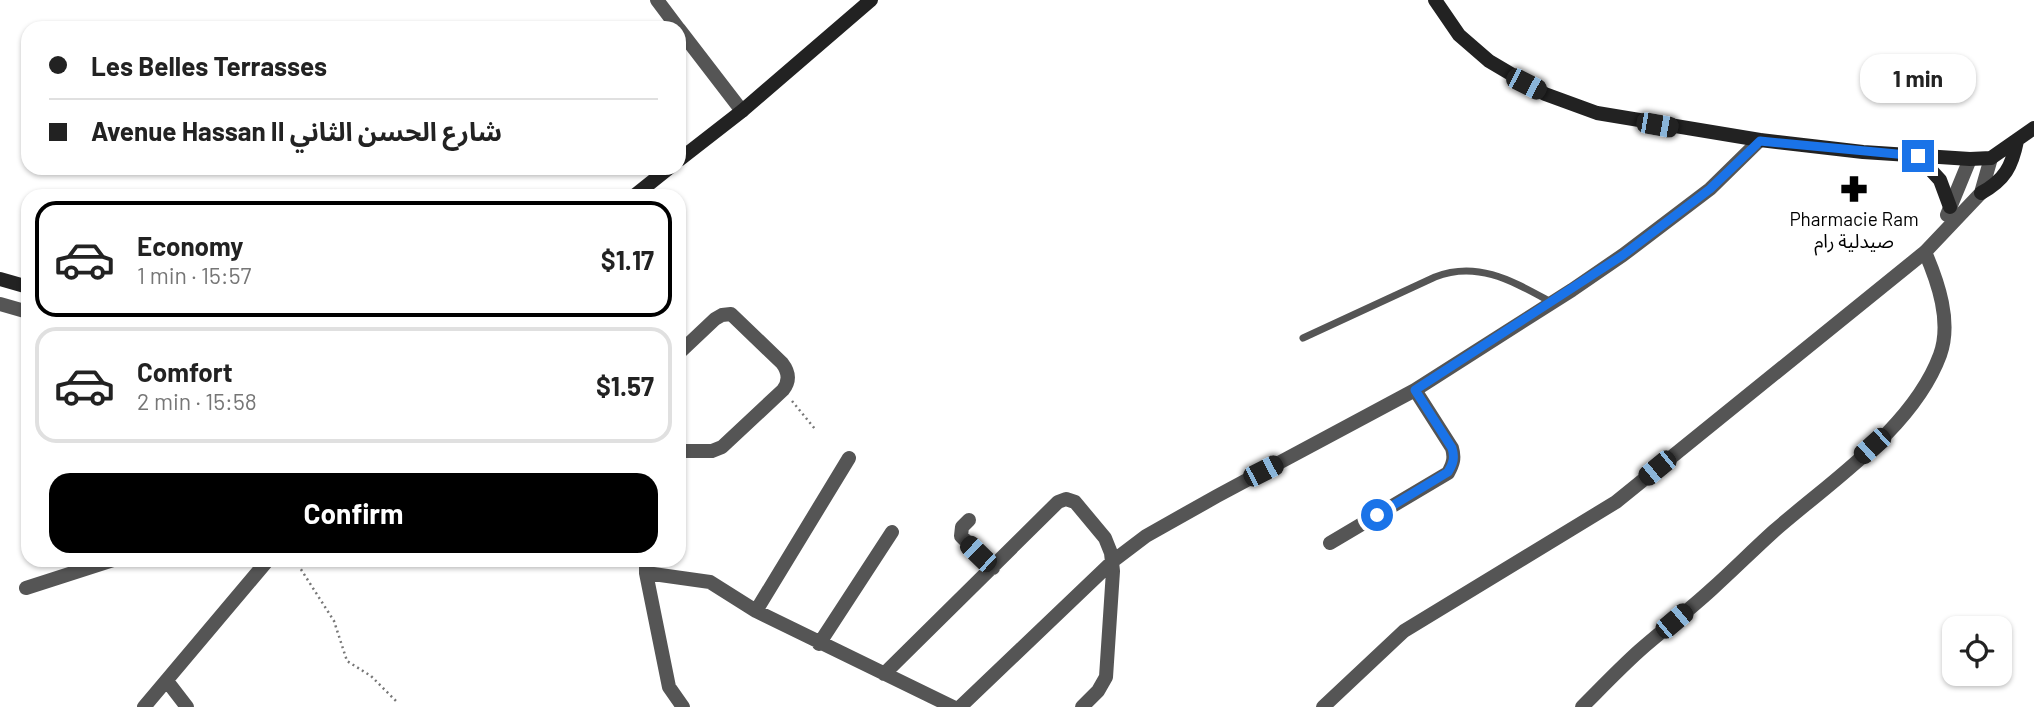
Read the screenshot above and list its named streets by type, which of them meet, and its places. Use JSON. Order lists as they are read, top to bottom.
{
  "places": {
    "pharmacy": ["Pharmacie Ram صيدلية رام"]
  },
  "page": {
    "banner": ["Les Belles Terrasses", "Avenue Hassan II شارع الحسن الثاني"],
    "bubble": "1 min",
    "list": [
      {
        "name": "Economy",
        "note": "1 min · 15:57",
        "value": "$1.17"
      },
      {
        "name": "Comfort",
        "note": "2 min · 15:58",
        "value": "$1.57"
      }
    ],
    "buttons": "Confirm"
  }
}
